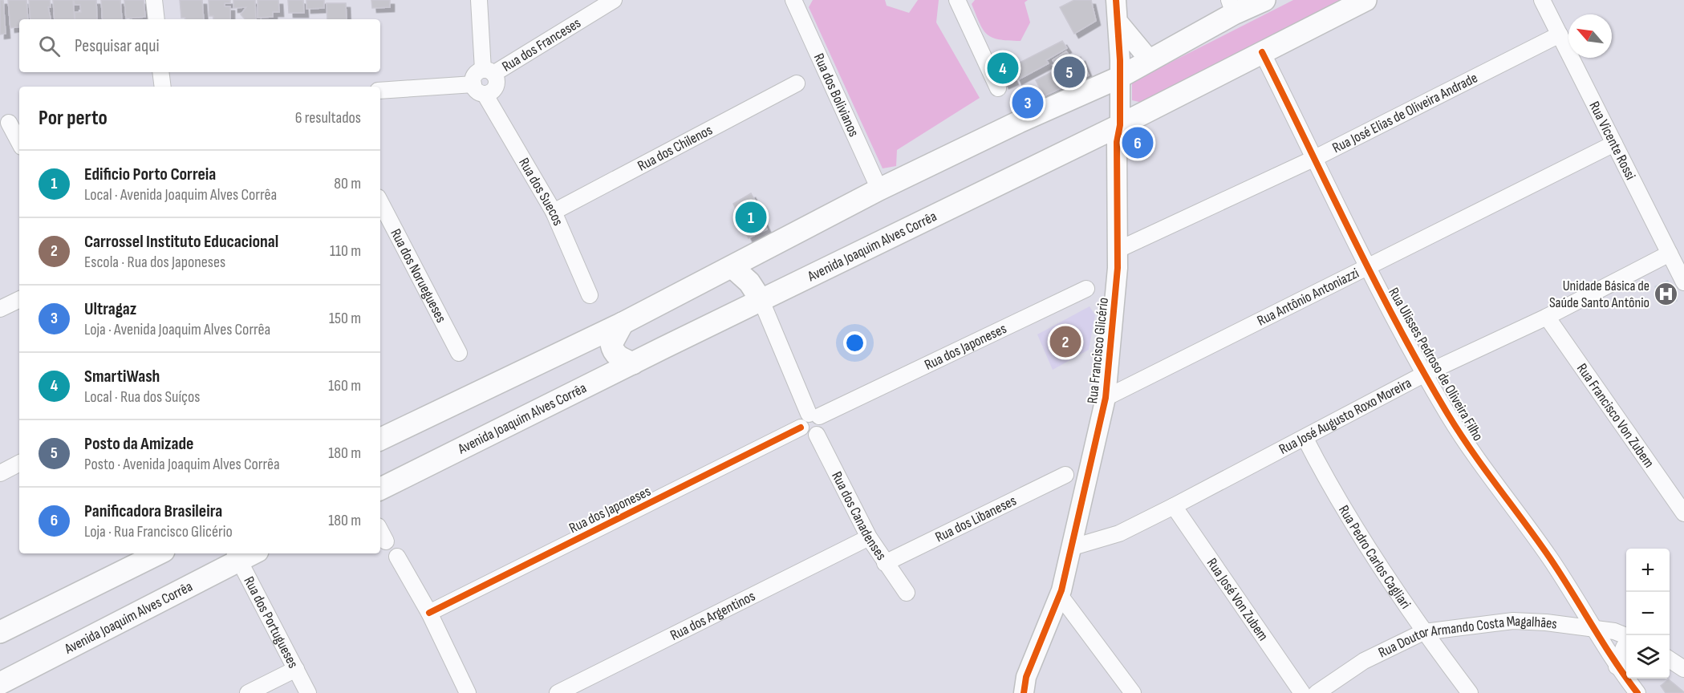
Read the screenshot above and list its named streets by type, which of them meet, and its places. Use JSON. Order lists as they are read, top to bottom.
{
  "streets": {
    "main road": ["Avenida Joaquim Alves Corrêa"],
    "street": [
      "Rua dos Franceses",
      "Rua dos Bolivianos",
      "Rua José Elias de Oliveira Andrade",
      "Rua Vicente Rossi",
      "Rua dos Chilenos",
      "Rua dos Suecos",
      "Rua dos Noruegueses",
      "Rua Antônio Antoniazzi",
      "Rua dos Japoneses",
      "Rua Francisco Glicério",
      "Rua Ulisses Pedroso de Oliveira Filho",
      "Rua Francisco Von Zubem",
      "Rua José Augusto Roxo Moreira",
      "Rua dos Canadenses",
      "Rua dos Libaneses",
      "Rua Pedro Carlos Cagliari",
      "Rua José Von Zubem",
      "Rua dos Argentinos",
      "Rua dos Portugueses",
      "Rua Doutor Armando Costa Magalhães"
    ]
  },
  "crossings": [
    ["Rua José Elias de Oliveira Andrade", "Rua Vicente Rossi"],
    ["Rua José Elias de Oliveira Andrade", "Rua Francisco Glicério"],
    ["Rua José Elias de Oliveira Andrade", "Rua Ulisses Pedroso de Oliveira Filho"],
    ["Rua Vicente Rossi", "Rua Antônio Antoniazzi"],
    ["Rua Vicente Rossi", "Rua José Augusto Roxo Moreira"],
    ["Rua dos Chilenos", "Rua dos Suecos"],
    ["Avenida Joaquim Alves Corrêa", "Rua Francisco Glicério"],
    ["Avenida Joaquim Alves Corrêa", "Rua Ulisses Pedroso de Oliveira Filho"],
    ["Avenida Joaquim Alves Corrêa", "Rua dos Portugueses"],
    ["Rua Antônio Antoniazzi", "Rua Francisco Glicério"],
    ["Rua Antônio Antoniazzi", "Rua Ulisses Pedroso de Oliveira Filho"],
    ["Rua dos Japoneses", "Rua dos Canadenses"],
    ["Rua Francisco Glicério", "Rua José Augusto Roxo Moreira"],
    ["Rua Ulisses Pedroso de Oliveira Filho", "Rua José Augusto Roxo Moreira"],
    ["Rua Ulisses Pedroso de Oliveira Filho", "Rua Doutor Armando Costa Magalhães"],
    ["Rua Francisco Von Zubem", "Rua José Augusto Roxo Moreira"],
    ["Rua José Augusto Roxo Moreira", "Rua Pedro Carlos Cagliari"],
    ["Rua José Augusto Roxo Moreira", "Rua José Von Zubem"],
    ["Rua dos Canadenses", "Rua dos Libaneses"],
    ["Rua dos Canadenses", "Rua dos Argentinos"],
    ["Rua Pedro Carlos Cagliari", "Rua Doutor Armando Costa Magalhães"]
  ],
  "places": {
    "hospital": ["Unidade Básica de Saúde Santo Antônio"]
  },
  "north": "top left",
  "page": {
    "search": "Pesquisar aqui",
    "pins": [
      "4",
      "5",
      "3",
      "6",
      "1",
      "2"
    ],
    "heading": ["Por perto", "6 resultados"],
    "list": [
      {
        "mark": "1",
        "name": "Edificio Porto Correia",
        "note": "Local · Avenida Joaquim Alves Corrêa",
        "value": "80 m"
      },
      {
        "mark": "2",
        "name": "Carrossel Instituto Educacional",
        "note": "Escola · Rua dos Japoneses",
        "value": "110 m"
      },
      {
        "mark": "3",
        "name": "Ultragaz",
        "note": "Loja · Avenida Joaquim Alves Corrêa",
        "value": "150 m"
      },
      {
        "mark": "4",
        "name": "SmartiWash",
        "note": "Local · Rua dos Suíços",
        "value": "160 m"
      },
      {
        "mark": "5",
        "name": "Posto da Amizade",
        "note": "Posto · Avenida Joaquim Alves Corrêa",
        "value": "180 m"
      },
      {
        "mark": "6",
        "name": "Panificadora Brasileira",
        "note": "Loja · Rua Francisco Glicério",
        "value": "180 m"
      }
    ],
    "map_buttons": ["+", "−"]
  }
}
